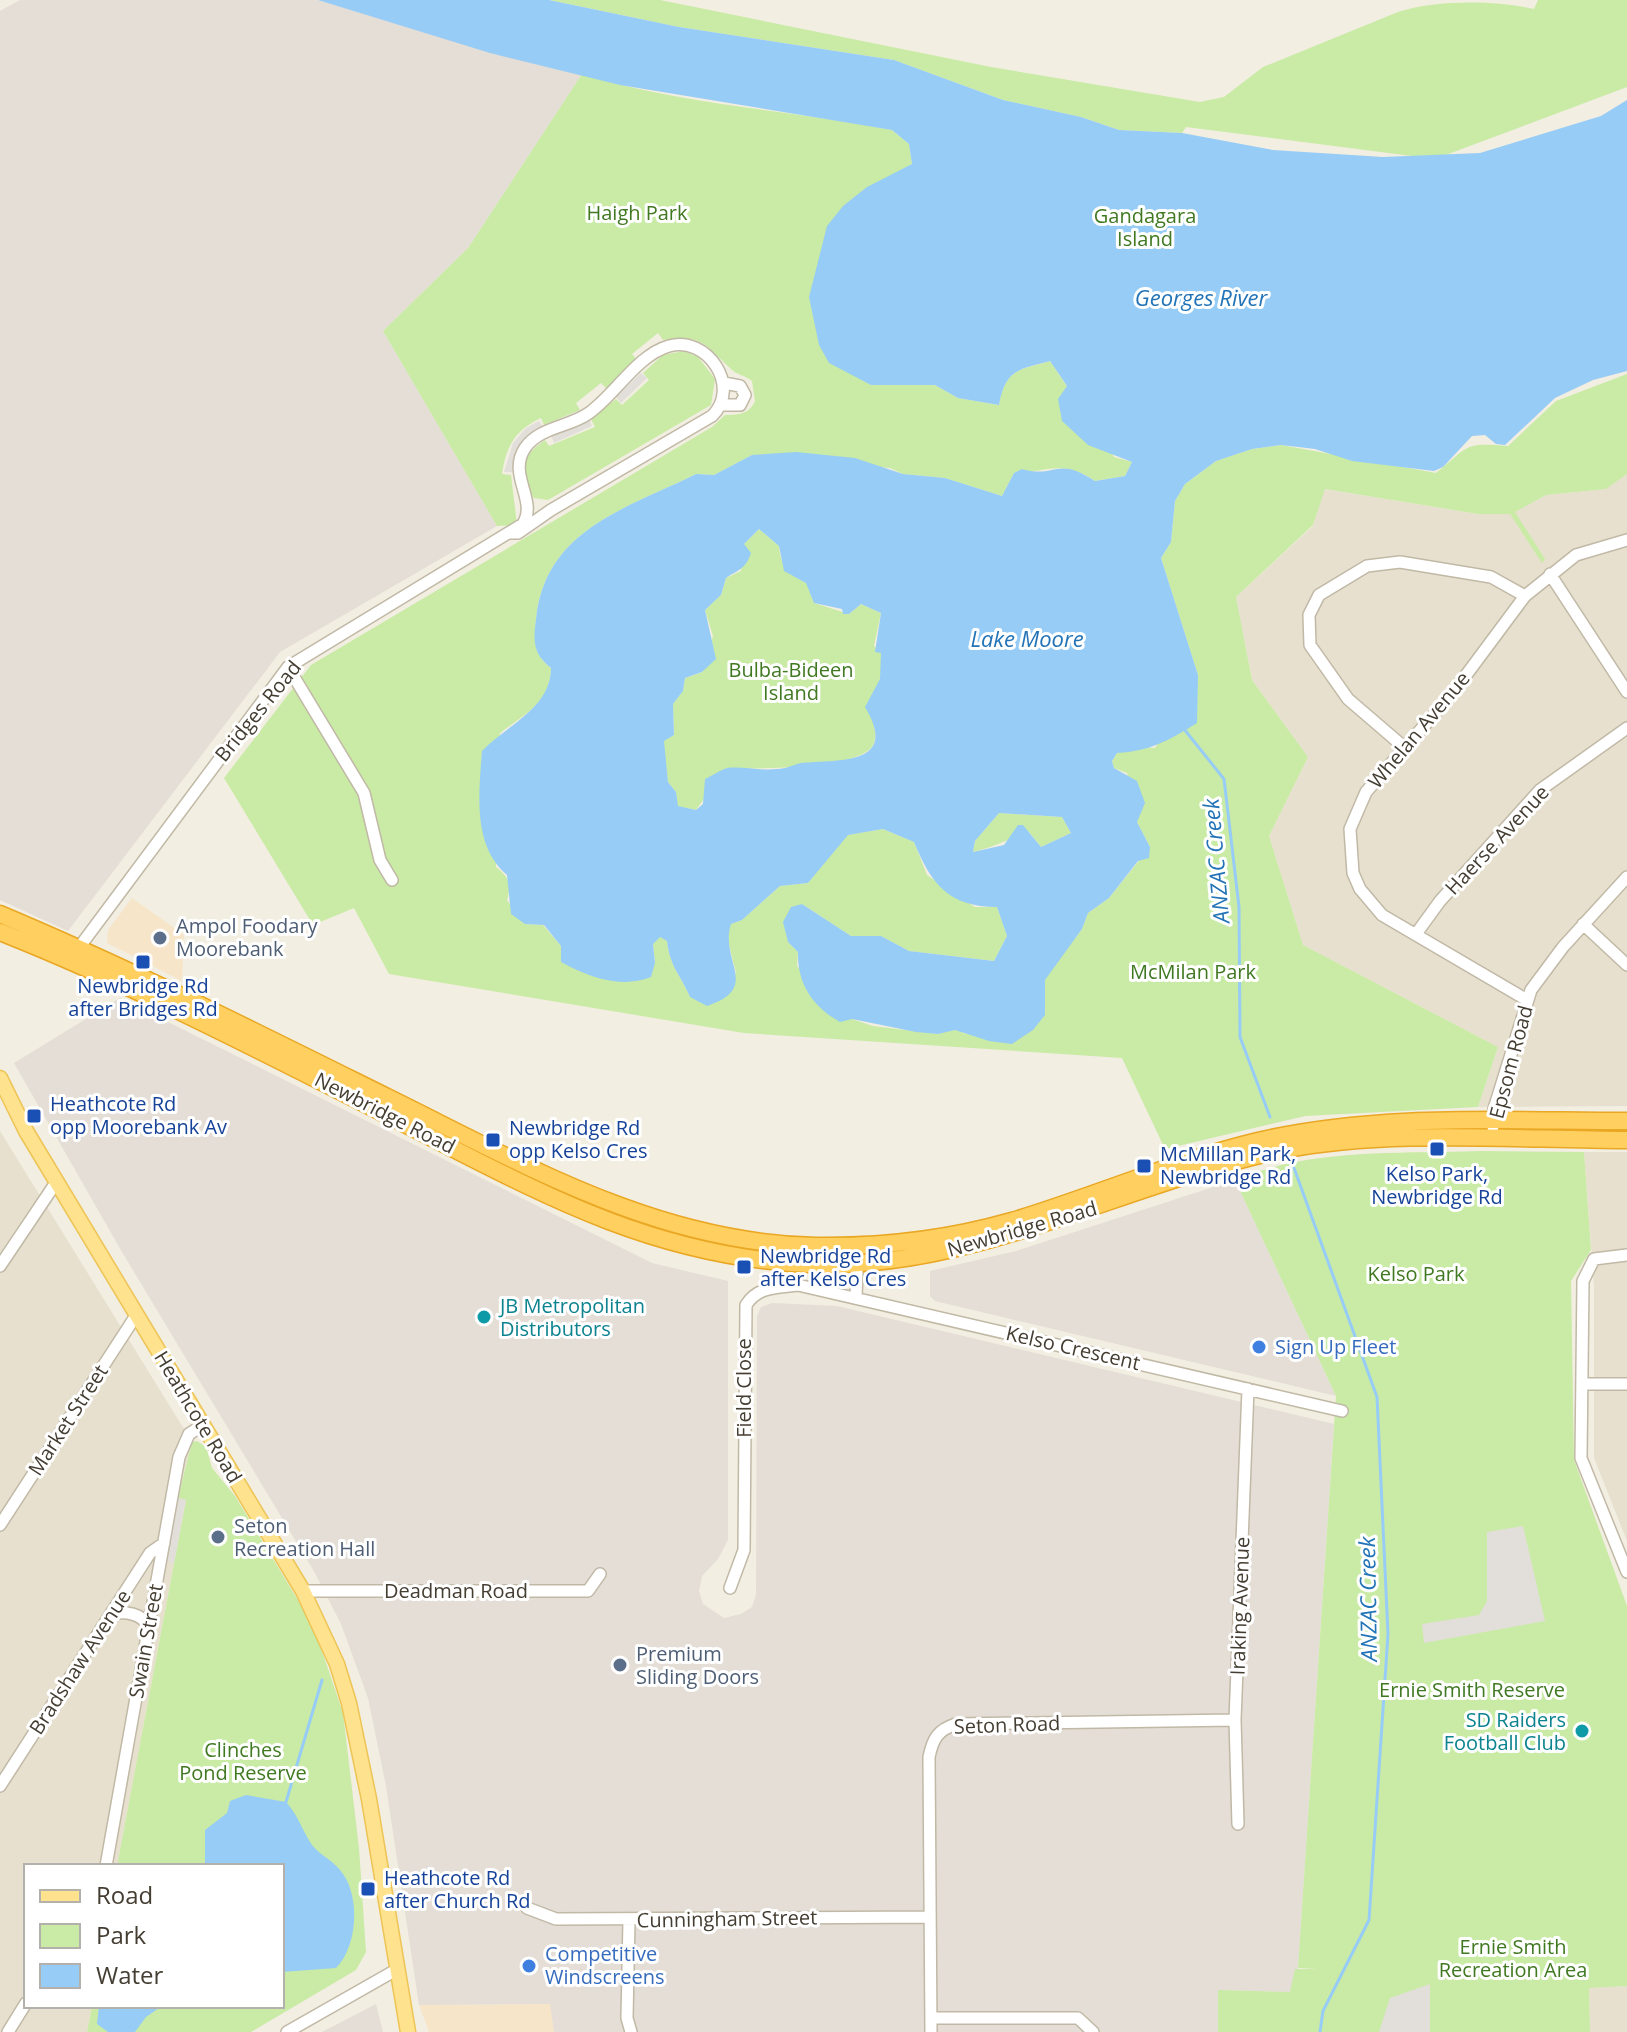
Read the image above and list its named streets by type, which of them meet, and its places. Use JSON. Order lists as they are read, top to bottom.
{
  "streets": {
    "highway": ["Newbridge Road"],
    "main road": ["Heathcote Road"],
    "street": [
      "Bridges Road",
      "Whelan Avenue",
      "Haerse Avenue",
      "Epsom Road",
      "Kelso Crescent",
      "Field Close",
      "Market Street",
      "Deadman Road",
      "Iraking Avenue",
      "Swain Street",
      "Bradshaw Avenue",
      "Seton Road",
      "Cunningham Street"
    ]
  },
  "crossings": [
    ["Bridges Road", "Newbridge Road"],
    ["Whelan Avenue", "Haerse Avenue"],
    ["Whelan Avenue", "Epsom Road"],
    ["Epsom Road", "Newbridge Road"],
    ["Kelso Crescent", "Field Close"],
    ["Kelso Crescent", "Iraking Avenue"],
    ["Heathcote Road", "Market Street"],
    ["Heathcote Road", "Deadman Road"],
    ["Heathcote Road", "Swain Street"],
    ["Iraking Avenue", "Seton Road"],
    ["Swain Street", "Bradshaw Avenue"],
    ["Seton Road", "Cunningham Street"]
  ],
  "water": ["Georges River", "Lake Moore", "ANZAC Creek"],
  "parks": [
    "Haigh Park",
    "Gandagara Island",
    "Bulba-Bideen Island",
    "McMilan Park",
    "Kelso Park",
    "Ernie Smith Reserve",
    "Clinches Pond Reserve",
    "Ernie Smith Recreation Area"
  ],
  "places": {
    "other": [
      "Ampol Foodary Moorebank",
      "JB Metropolitan Distributors",
      "Sign Up Fleet",
      "Seton Recreation Hall",
      "Premium Sliding Doors",
      "SD Raiders Football Club",
      "Competitive Windscreens"
    ],
    "transit": [
      "Newbridge Rd after Bridges Rd",
      "Heathcote Rd opp Moorebank Av",
      "Newbridge Rd opp Kelso Cres",
      "Kelso Park, Newbridge Rd",
      "McMillan Park, Newbridge Rd",
      "Newbridge Rd after Kelso Cres",
      "Heathcote Rd after Church Rd"
    ]
  },
  "legend": ["Road", "Park", "Water"]
}
